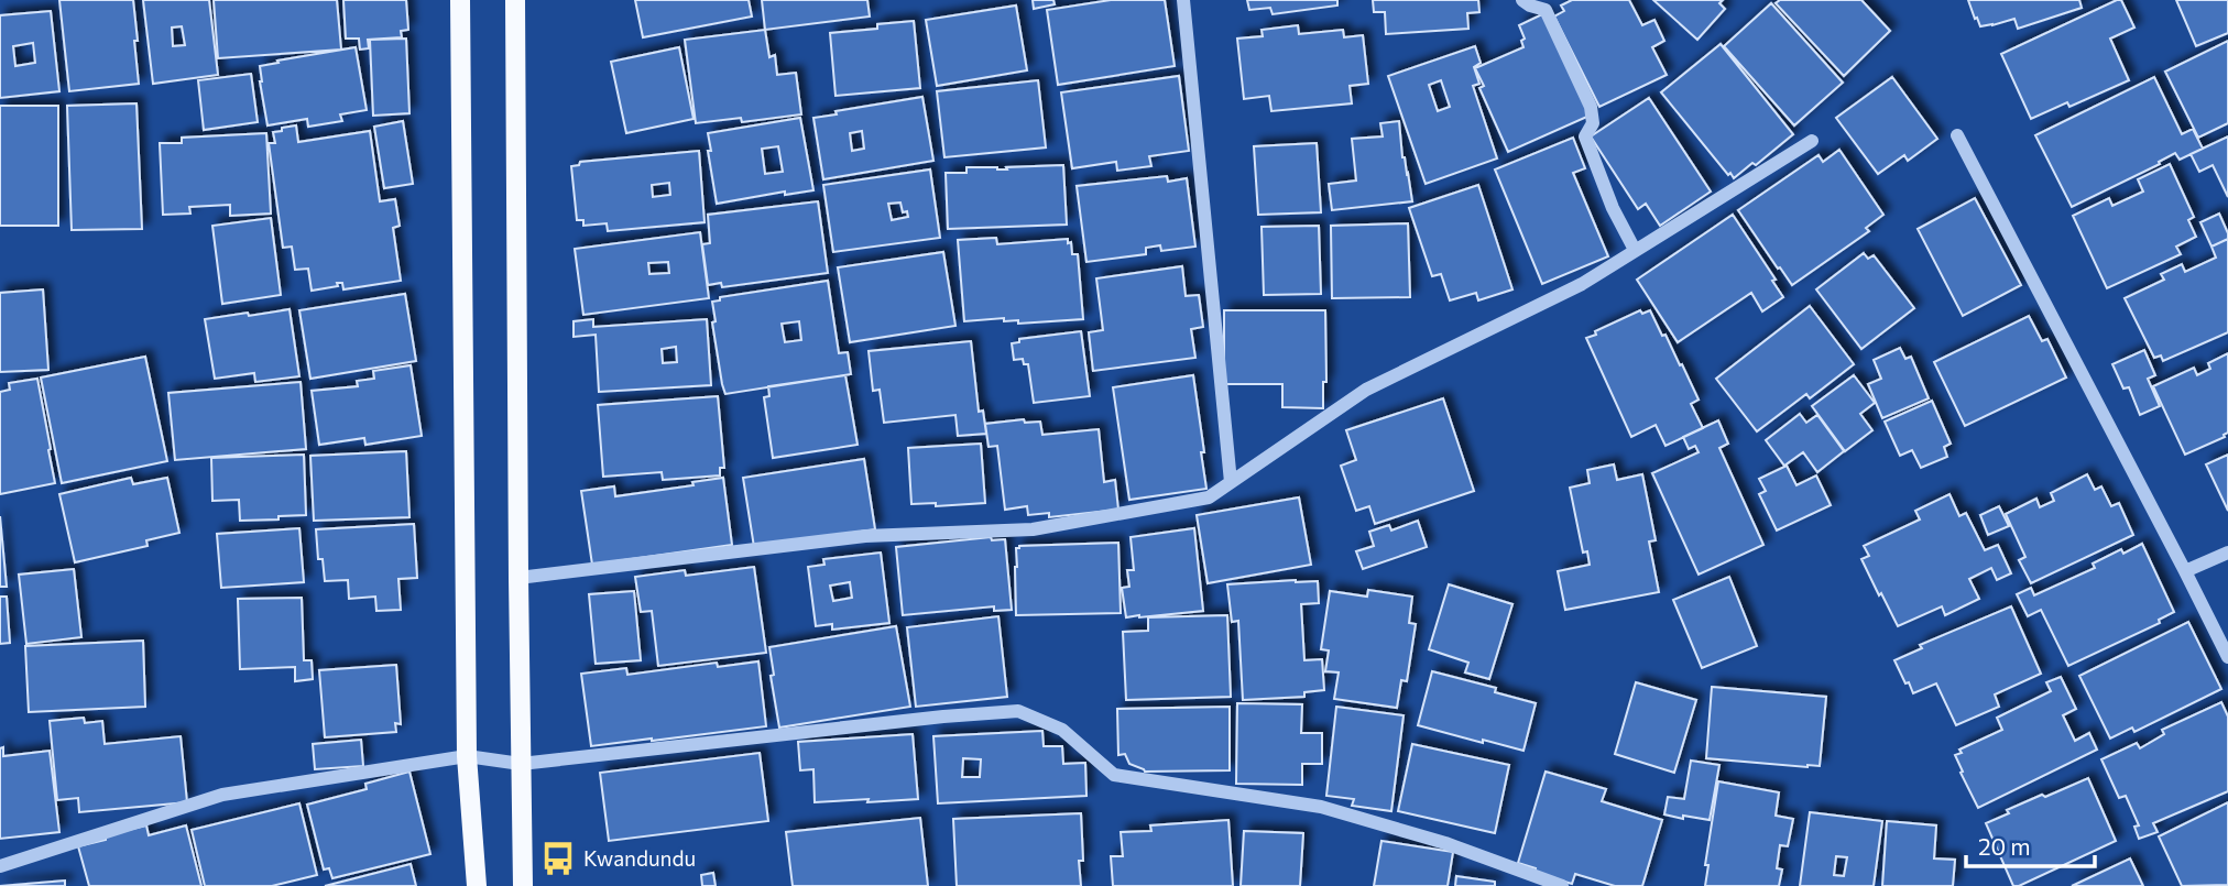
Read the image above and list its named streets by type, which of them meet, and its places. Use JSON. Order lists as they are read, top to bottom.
{
  "places": {
    "bus stop": ["Kwandundu"]
  },
  "scale_bar": "20 m"
}
